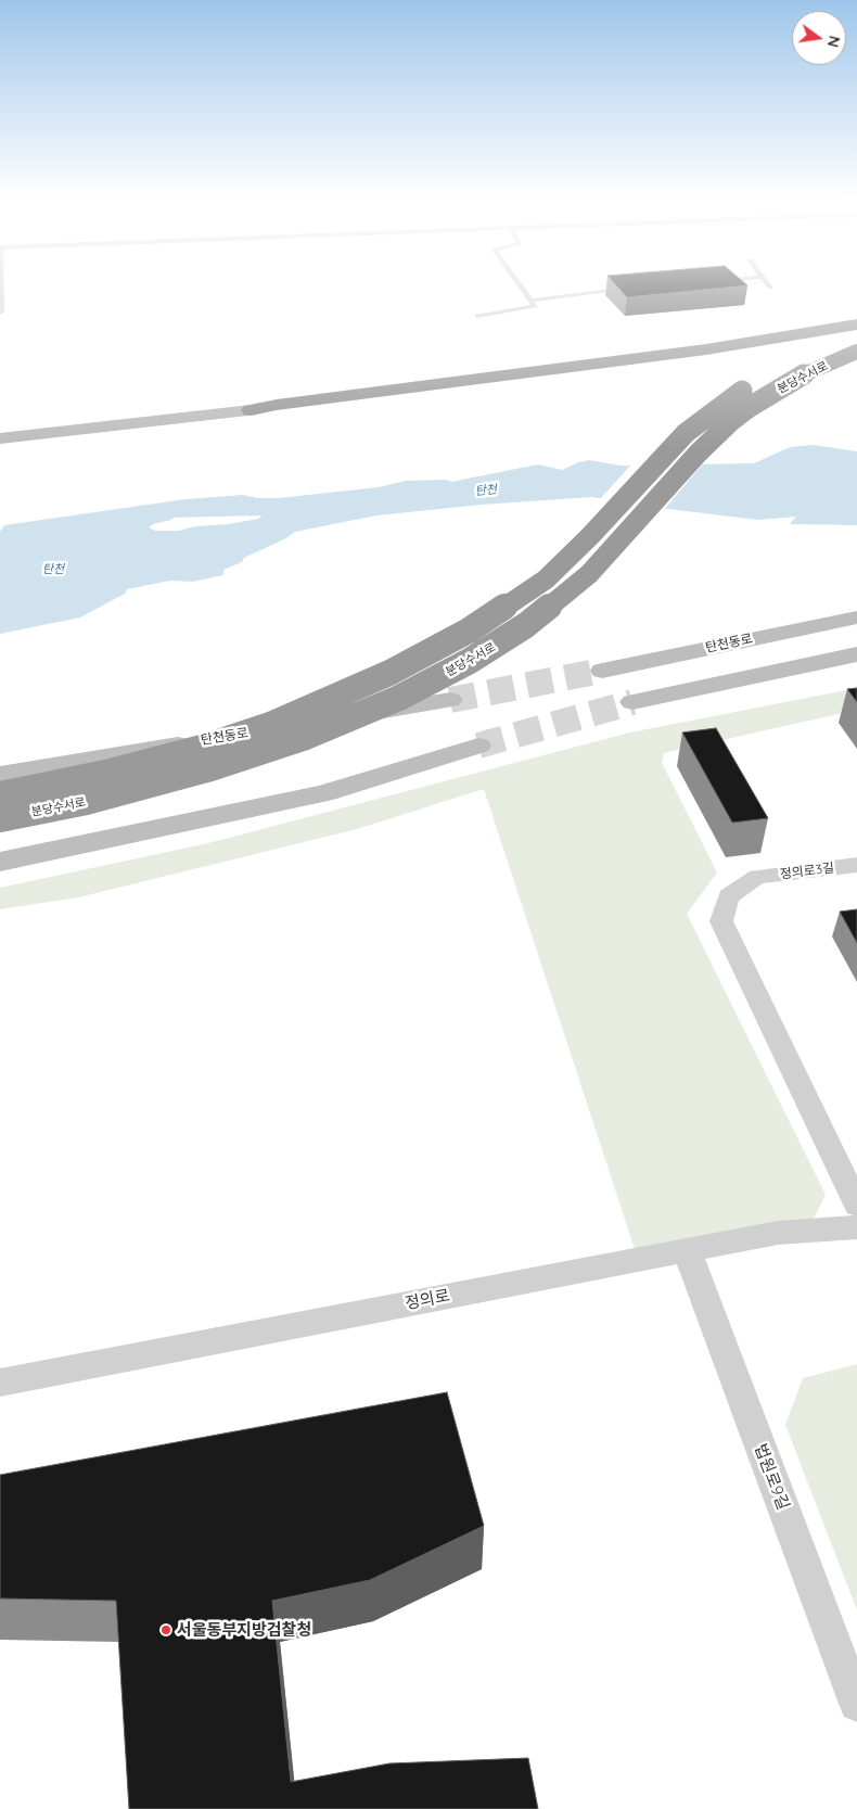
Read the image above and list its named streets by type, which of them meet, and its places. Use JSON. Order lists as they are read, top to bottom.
{
  "streets": {
    "highway": ["분당수서로"],
    "street": [
      "탄천동로",
      "정의로3길",
      "정의로",
      "법원로9길"
    ]
  },
  "crossings": [
    ["정의로", "법원로9길"]
  ],
  "water": ["탄천"],
  "places": ["서울동부지방검찰청"],
  "north": "right"
}
